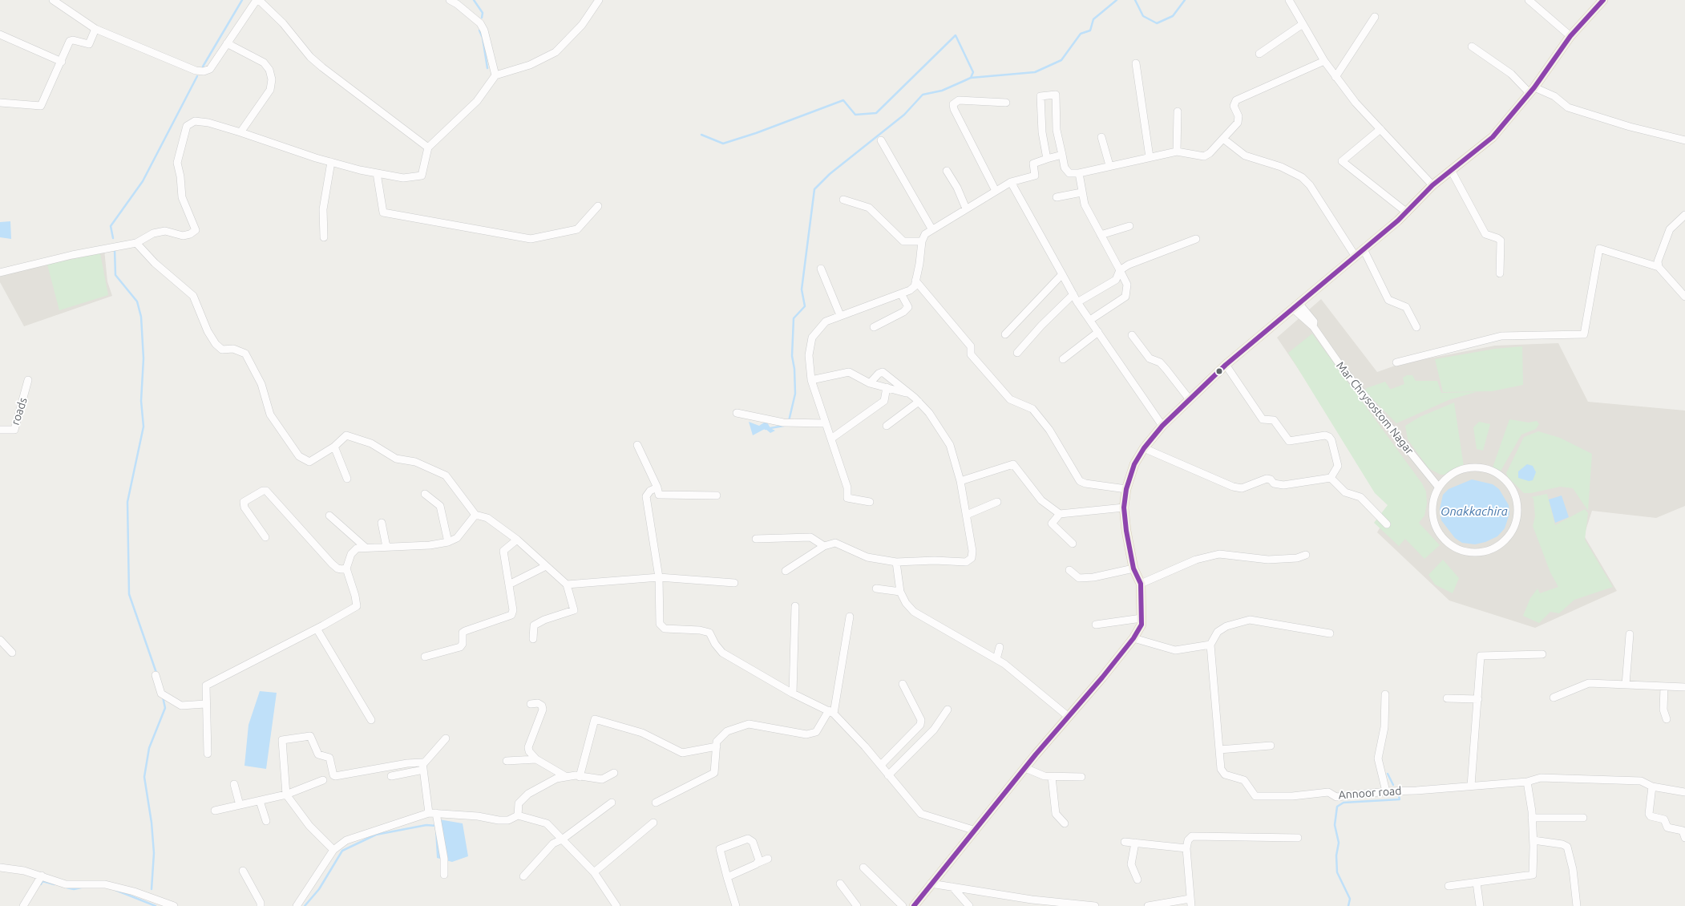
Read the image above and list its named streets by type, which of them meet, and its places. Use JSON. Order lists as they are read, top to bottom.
{
  "streets": {
    "street": ["Mar Chrysostom Nagar", "roads", "Annoor road"]
  },
  "water": ["Onakkachira"]
}
